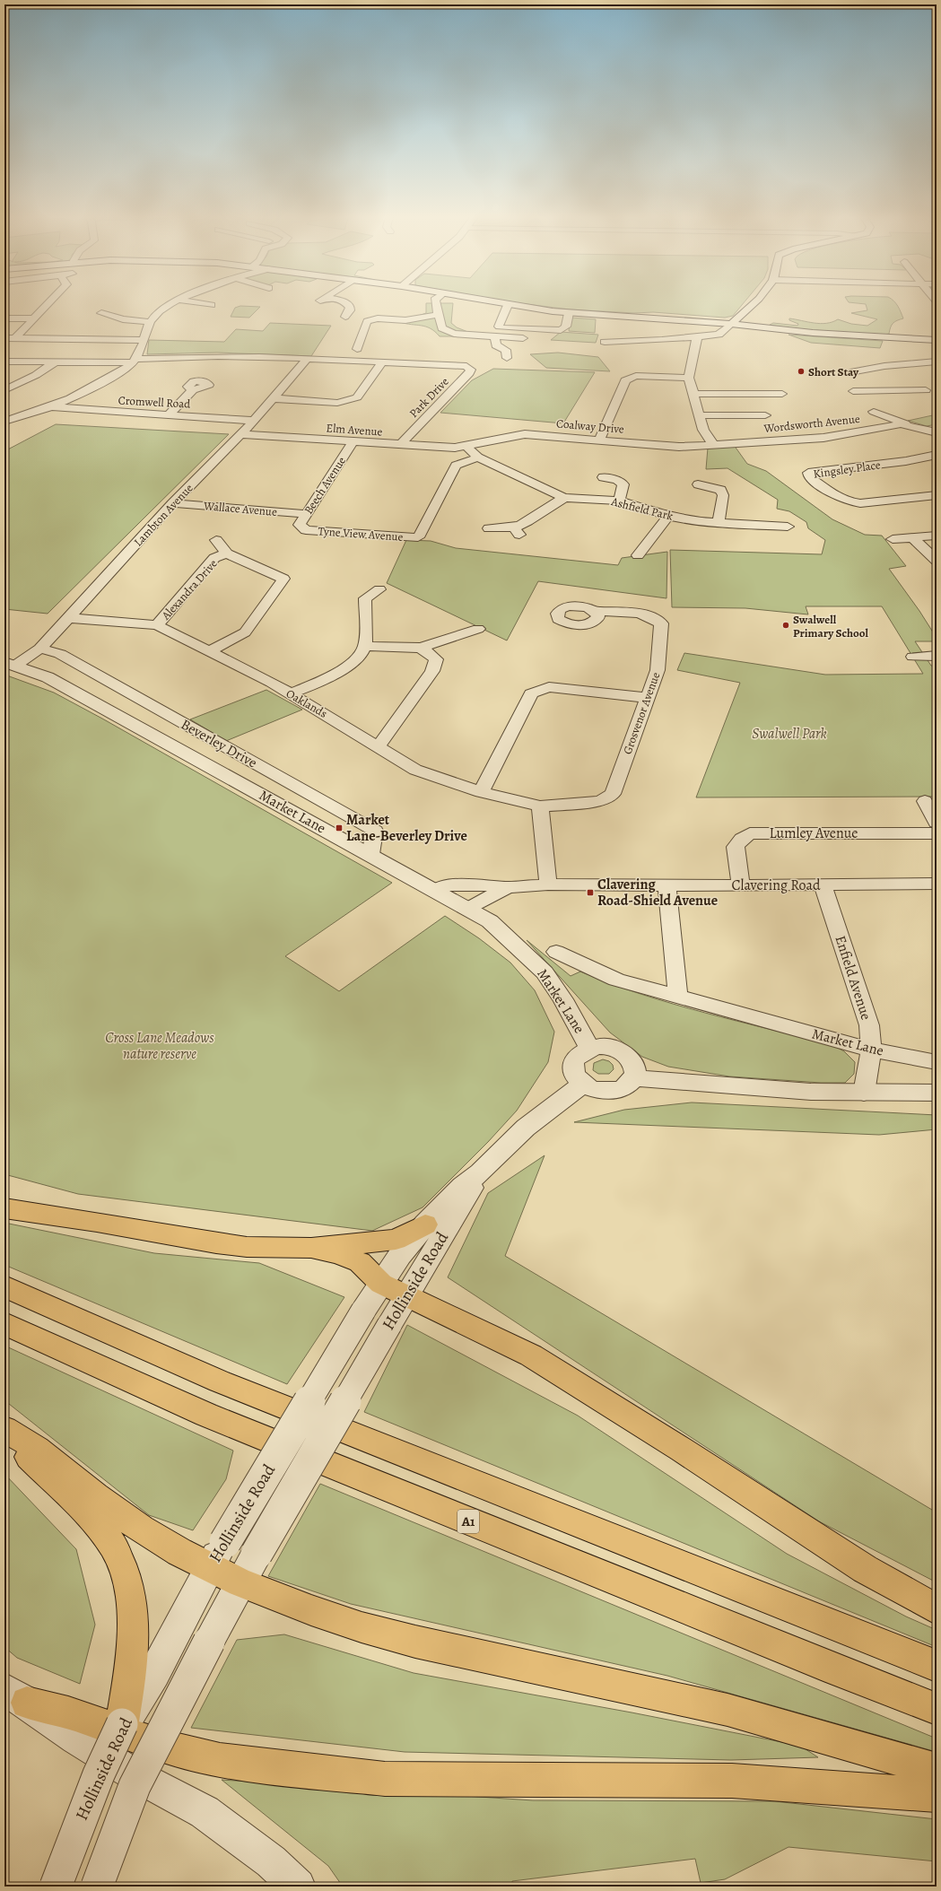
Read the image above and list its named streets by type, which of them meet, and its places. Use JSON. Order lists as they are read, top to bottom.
{
  "streets": {
    "highway": ["A1"],
    "street": [
      "Park Drive",
      "Cromwell Road",
      "Wordsworth Avenue",
      "Coalway Drive",
      "Elm Avenue",
      "Kingsley Place",
      "Beech Avenue",
      "Wallace Avenue",
      "Ashfield Park",
      "Lambton Avenue",
      "Tyne View Avenue",
      "Alexandra Drive",
      "Oaklands",
      "Grosvenor Avenue",
      "Beverley Drive",
      "Market Lane",
      "Lumley Avenue",
      "Clavering Road",
      "Enfield Avenue",
      "Hollinside Road"
    ]
  },
  "crossings": [
    ["Park Drive", "Elm Avenue"],
    ["Cromwell Road", "Lambton Avenue"],
    ["Wordsworth Avenue", "Coalway Drive"],
    ["Coalway Drive", "Elm Avenue"],
    ["Coalway Drive", "Ashfield Park"],
    ["Elm Avenue", "Beech Avenue"],
    ["Elm Avenue", "Ashfield Park"],
    ["Elm Avenue", "Lambton Avenue"],
    ["Beech Avenue", "Wallace Avenue"],
    ["Beech Avenue", "Tyne View Avenue"],
    ["Wallace Avenue", "Lambton Avenue"],
    ["Ashfield Park", "Tyne View Avenue"],
    ["Lambton Avenue", "Oaklands"],
    ["Lambton Avenue", "Beverley Drive"],
    ["Lambton Avenue", "Market Lane"],
    ["Alexandra Drive", "Oaklands"],
    ["Oaklands", "Grosvenor Avenue"],
    ["Beverley Drive", "Market Lane"],
    ["Market Lane", "Clavering Road"],
    ["Market Lane", "Enfield Avenue"],
    ["Market Lane", "Hollinside Road"],
    ["Lumley Avenue", "Clavering Road"],
    ["Clavering Road", "Enfield Avenue"]
  ],
  "parks": ["Swalwell Park", "Cross Lane Meadows nature reserve"],
  "places": {
    "other": ["Short Stay", "Swalwell Primary School"],
    "transit": ["Market Lane-Beverley Drive", "Clavering Road-Shield Avenue"]
  }
}
